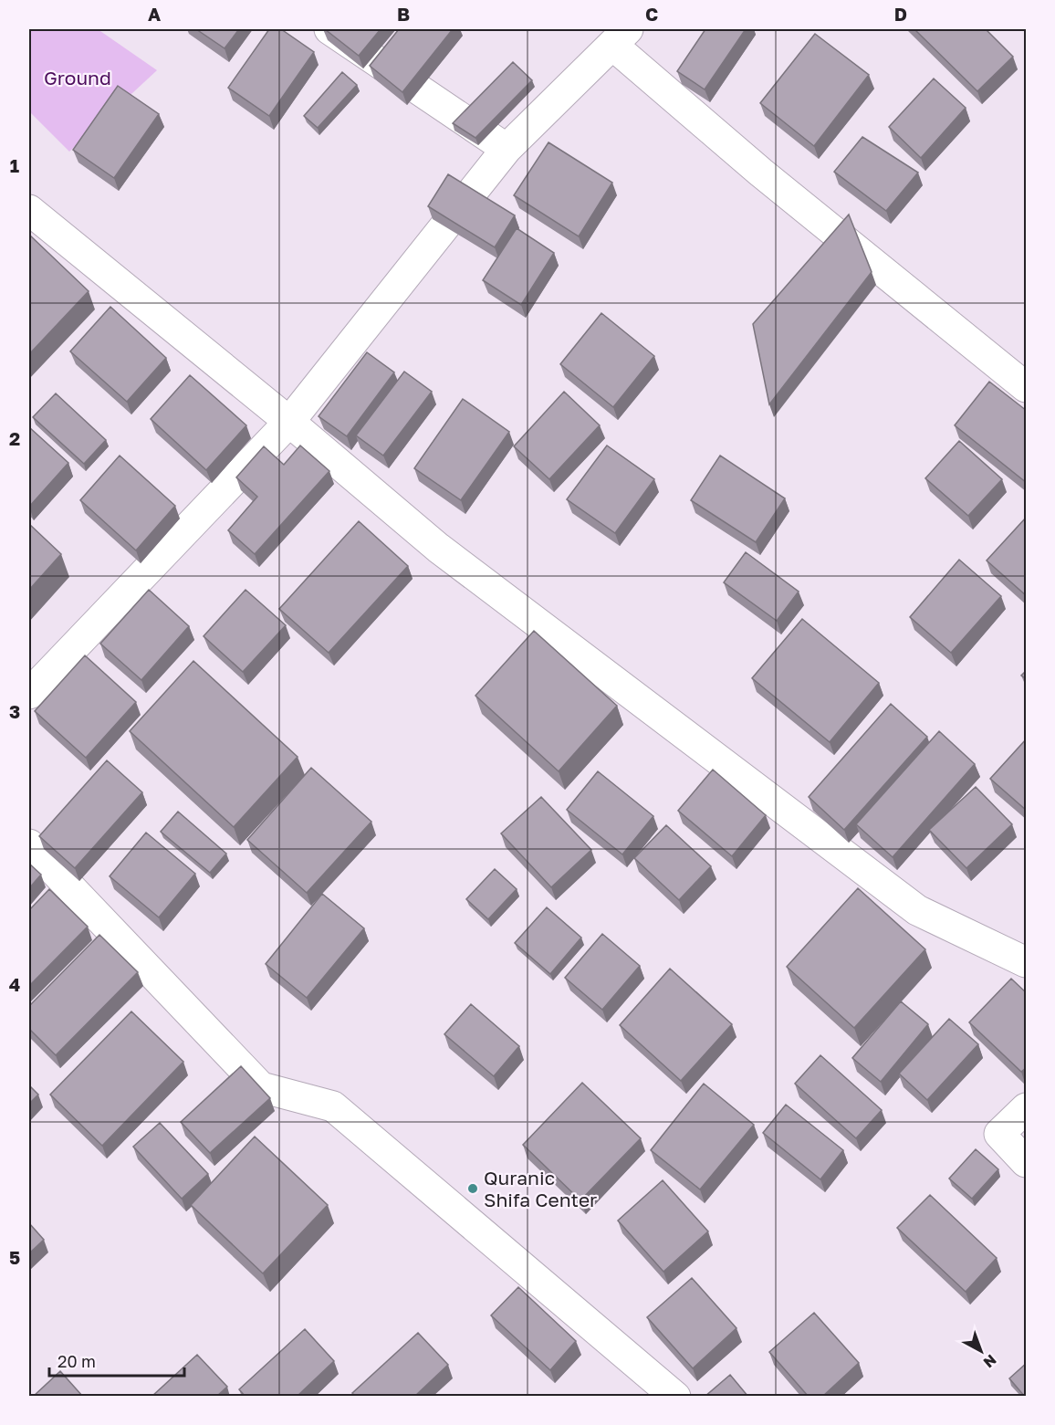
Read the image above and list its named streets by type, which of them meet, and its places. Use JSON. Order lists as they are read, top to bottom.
{
  "parks": ["Ground"],
  "places": ["Quranic Shifa Center"],
  "scale_bar": "20 m",
  "north": "bottom right",
  "grid": {
    "columns": [
      "A",
      "B",
      "C",
      "D"
    ],
    "rows": [
      "1",
      "2",
      "3",
      "4",
      "5"
    ]
  }
}
